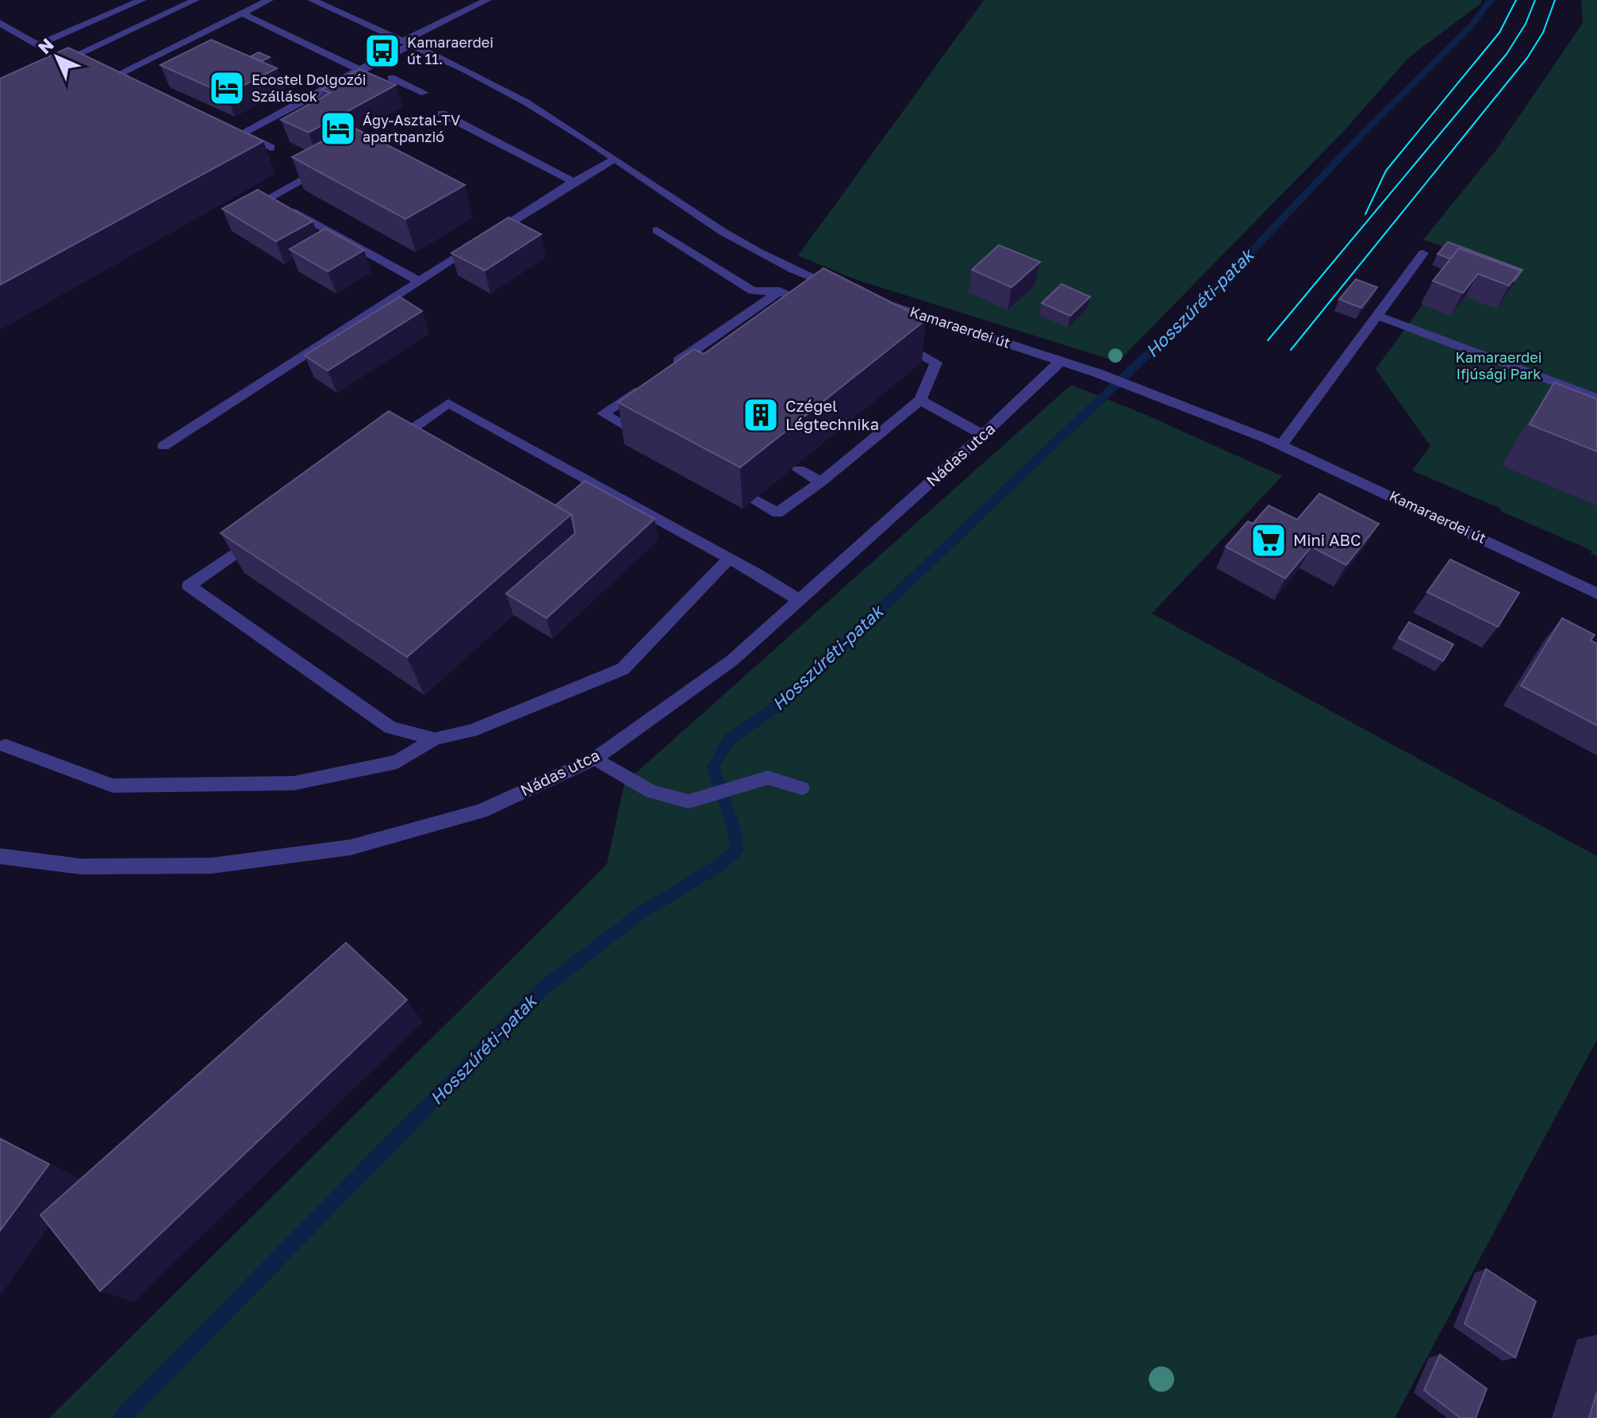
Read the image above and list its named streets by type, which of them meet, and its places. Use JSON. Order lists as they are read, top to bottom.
{
  "streets": {
    "street": ["Kamaraerdei út", "Nádas utca"]
  },
  "crossings": [
    ["Kamaraerdei út", "Nádas utca"]
  ],
  "water": ["Hosszúréti-patak"],
  "parks": ["Kamaraerdei Ifjúsági Park"],
  "places": {
    "bus stop": ["Kamaraerdei út 11."],
    "hotel": ["Ecostel Dolgozói Szállások", "Ágy-Asztal-TV apartpanzió"],
    "building": ["Czégel Légtechnika"],
    "supermarket": ["Mini ABC"]
  },
  "north": "top left"
}
